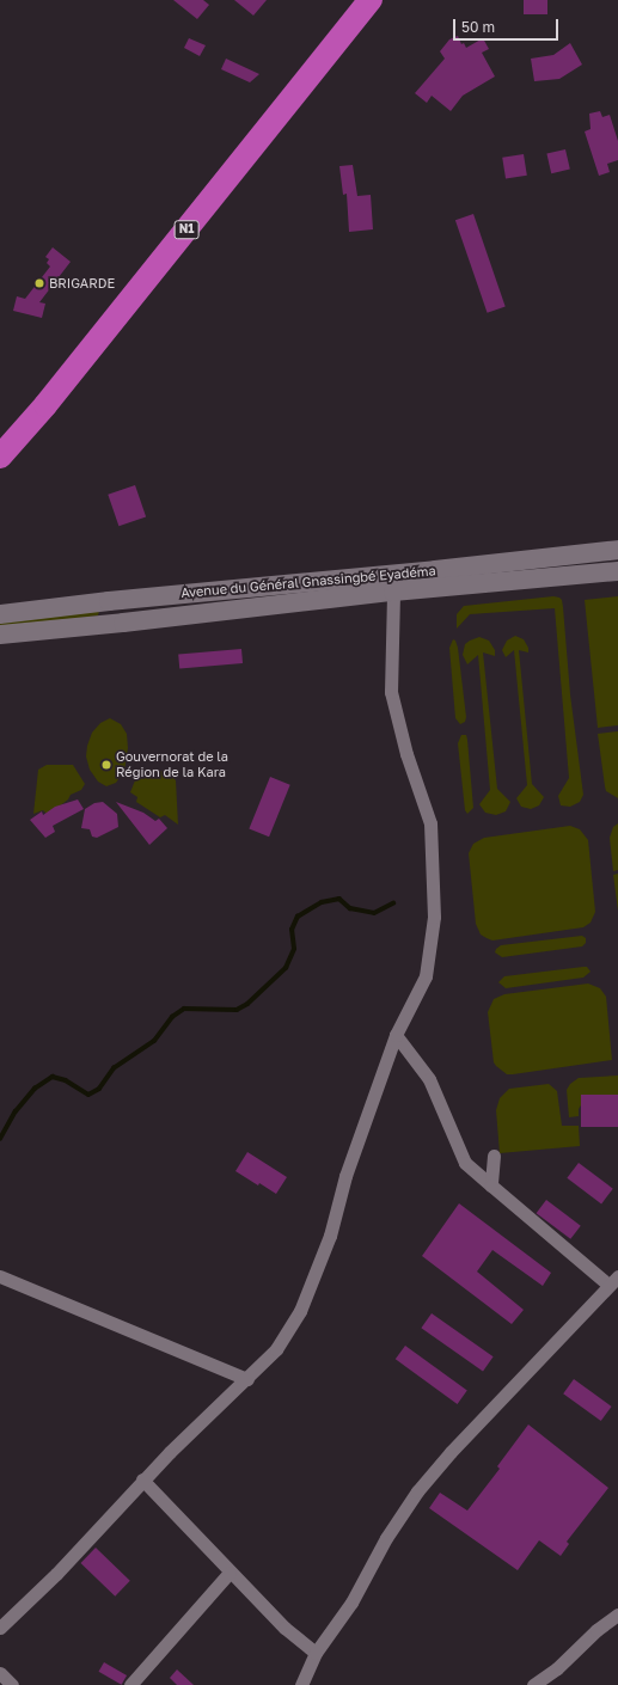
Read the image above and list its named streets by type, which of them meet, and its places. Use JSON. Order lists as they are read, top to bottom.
{
  "streets": {
    "highway": ["N1"],
    "main road": ["Avenue du Général Gnassingbé Eyadéma"]
  },
  "places": ["BRIGARDE", "Gouvernorat de la Région de la Kara"],
  "scale_bar": "50 m"
}
